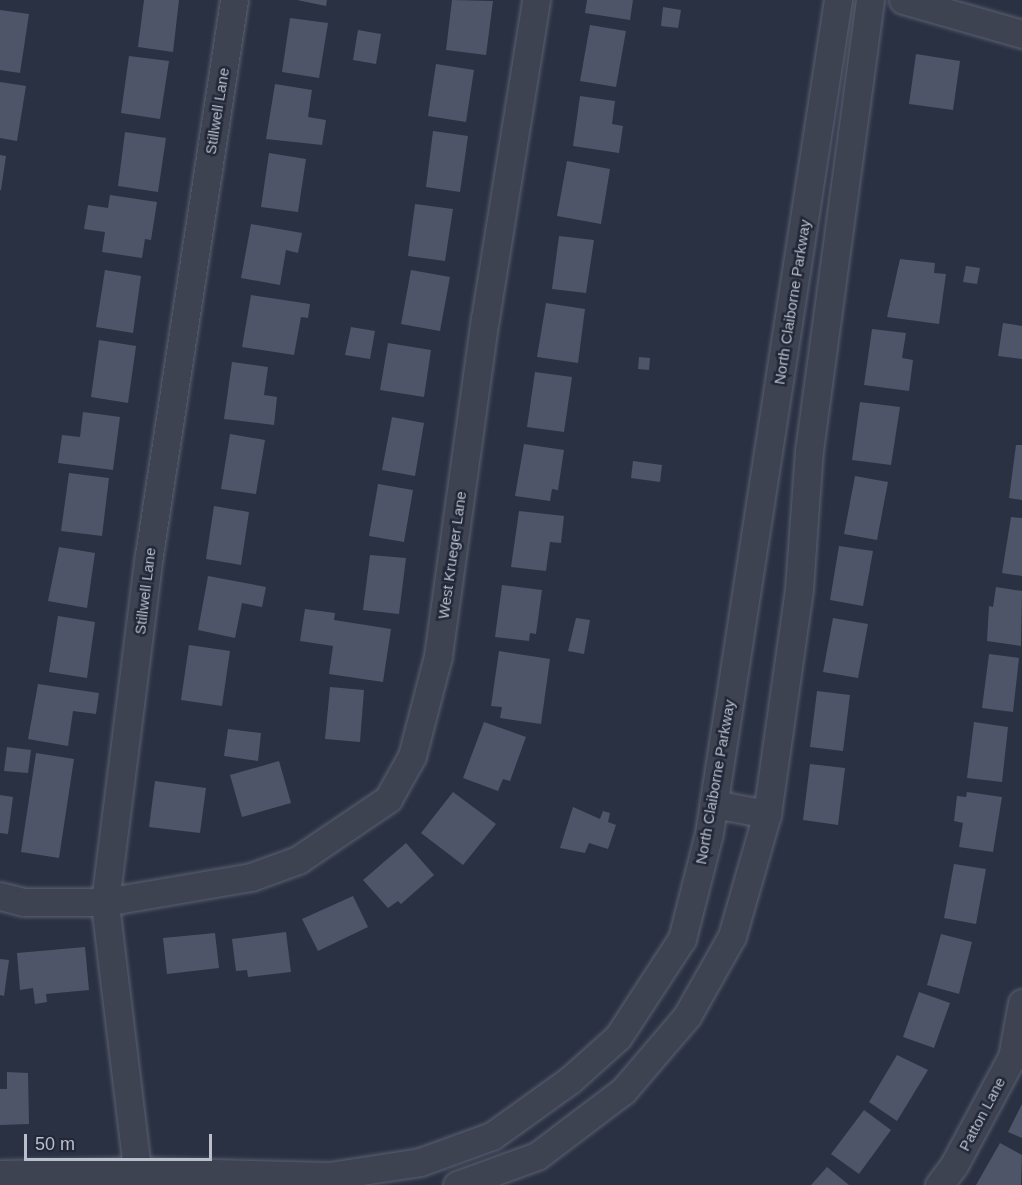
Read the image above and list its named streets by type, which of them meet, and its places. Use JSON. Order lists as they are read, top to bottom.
{
  "streets": {
    "street": [
      "Stillwell Lane",
      "North Claiborne Parkway",
      "West Krueger Lane",
      "Patton Lane"
    ]
  },
  "crossings": [
    ["Stillwell Lane", "North Claiborne Parkway"],
    ["Stillwell Lane", "West Krueger Lane"]
  ],
  "scale_bar": "50 m"
}
